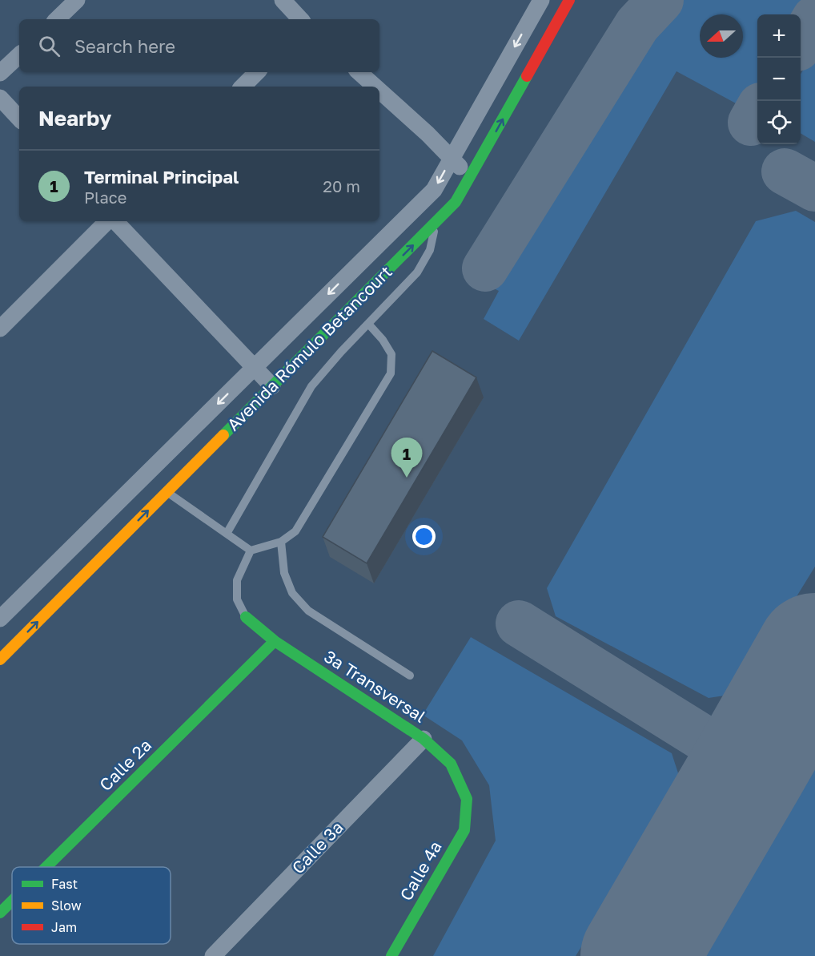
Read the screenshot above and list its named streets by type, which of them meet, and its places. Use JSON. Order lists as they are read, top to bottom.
{
  "streets": {
    "street": [
      "Avenida Rómulo Betancourt",
      "3ª Transversal",
      "Calle 2ª",
      "Calle 3ª",
      "Calle 4ª"
    ]
  },
  "crossings": [
    ["3ª Transversal", "Calle 2ª"],
    ["3ª Transversal", "Calle 3ª"],
    ["3ª Transversal", "Calle 4ª"]
  ],
  "legend": ["Fast", "Slow", "Jam"],
  "north": "left",
  "page": {
    "map_buttons": ["+", "−"],
    "search": "Search here",
    "heading": "Nearby",
    "list": [
      {
        "mark": "1",
        "name": "Terminal Principal",
        "note": "Place",
        "value": "20 m"
      }
    ],
    "pins": "1"
  }
}
